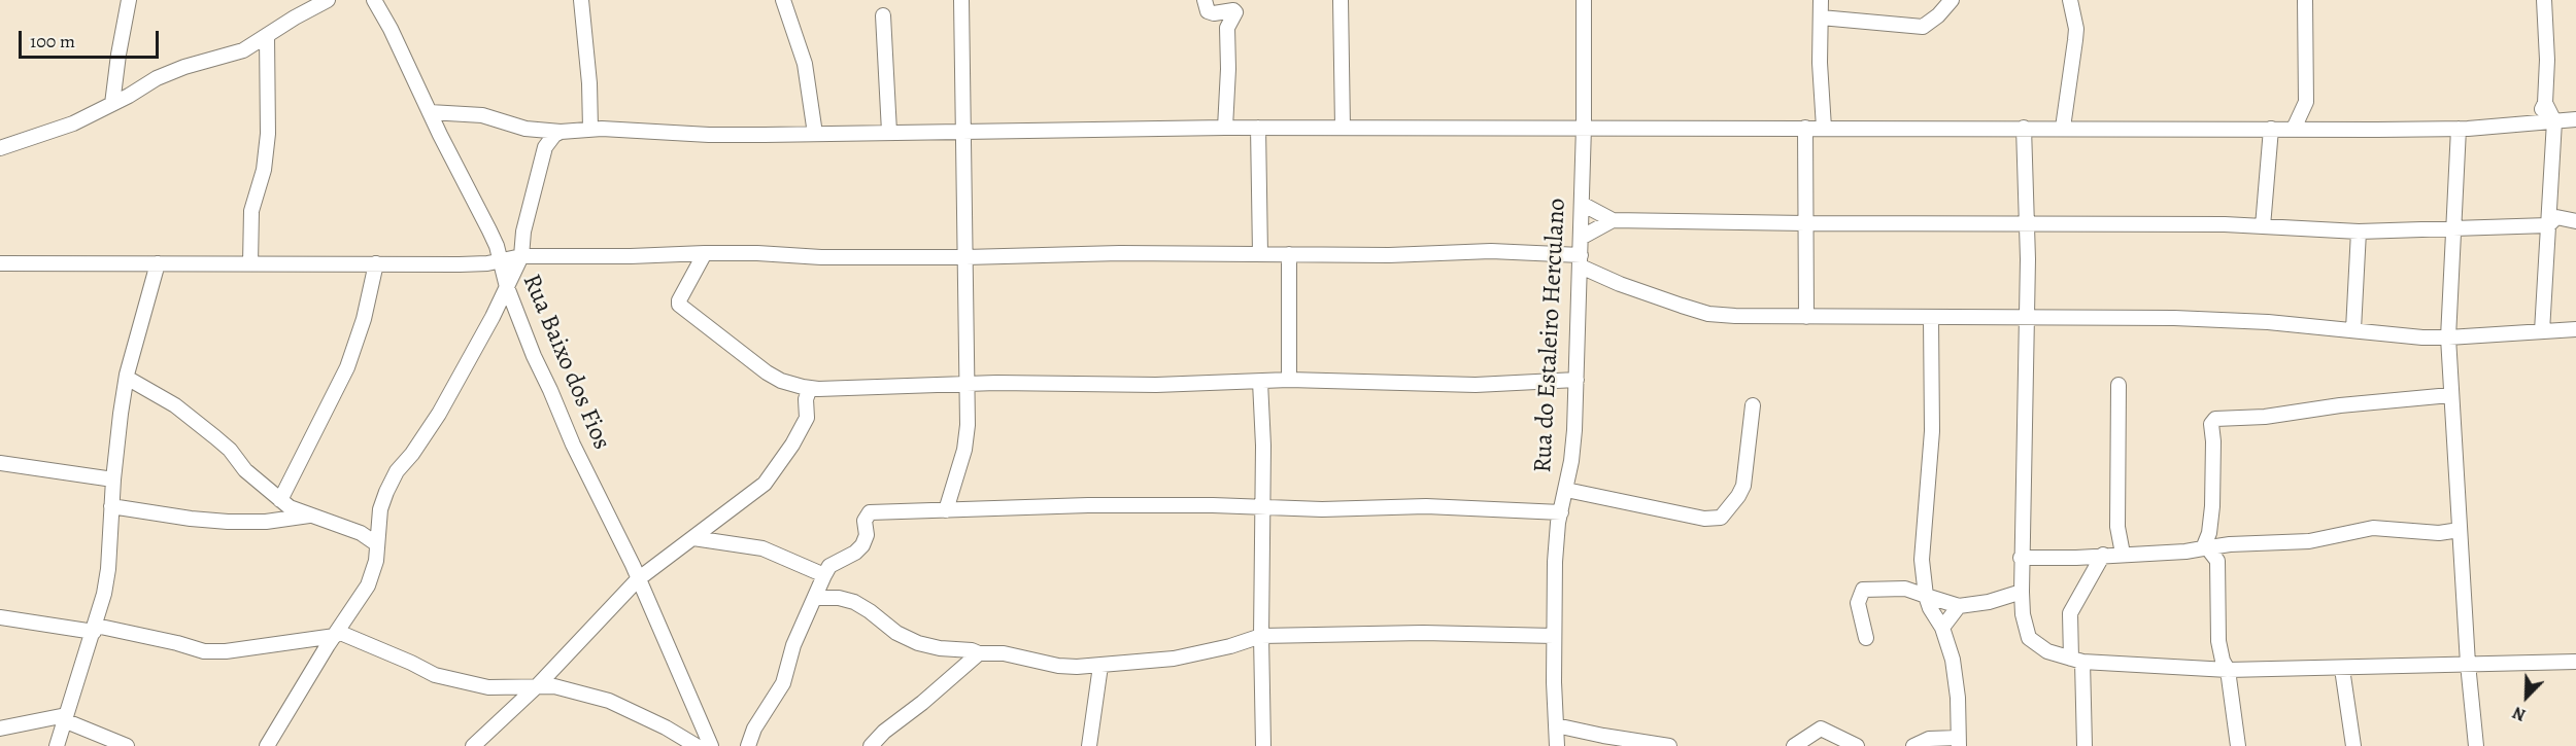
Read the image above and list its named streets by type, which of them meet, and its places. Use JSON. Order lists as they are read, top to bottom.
{
  "streets": {
    "street": ["Rua do Estaleiro Herculano", "Rua Baixo dos Fios"]
  },
  "scale_bar": "100 m",
  "north": "bottom left"
}
